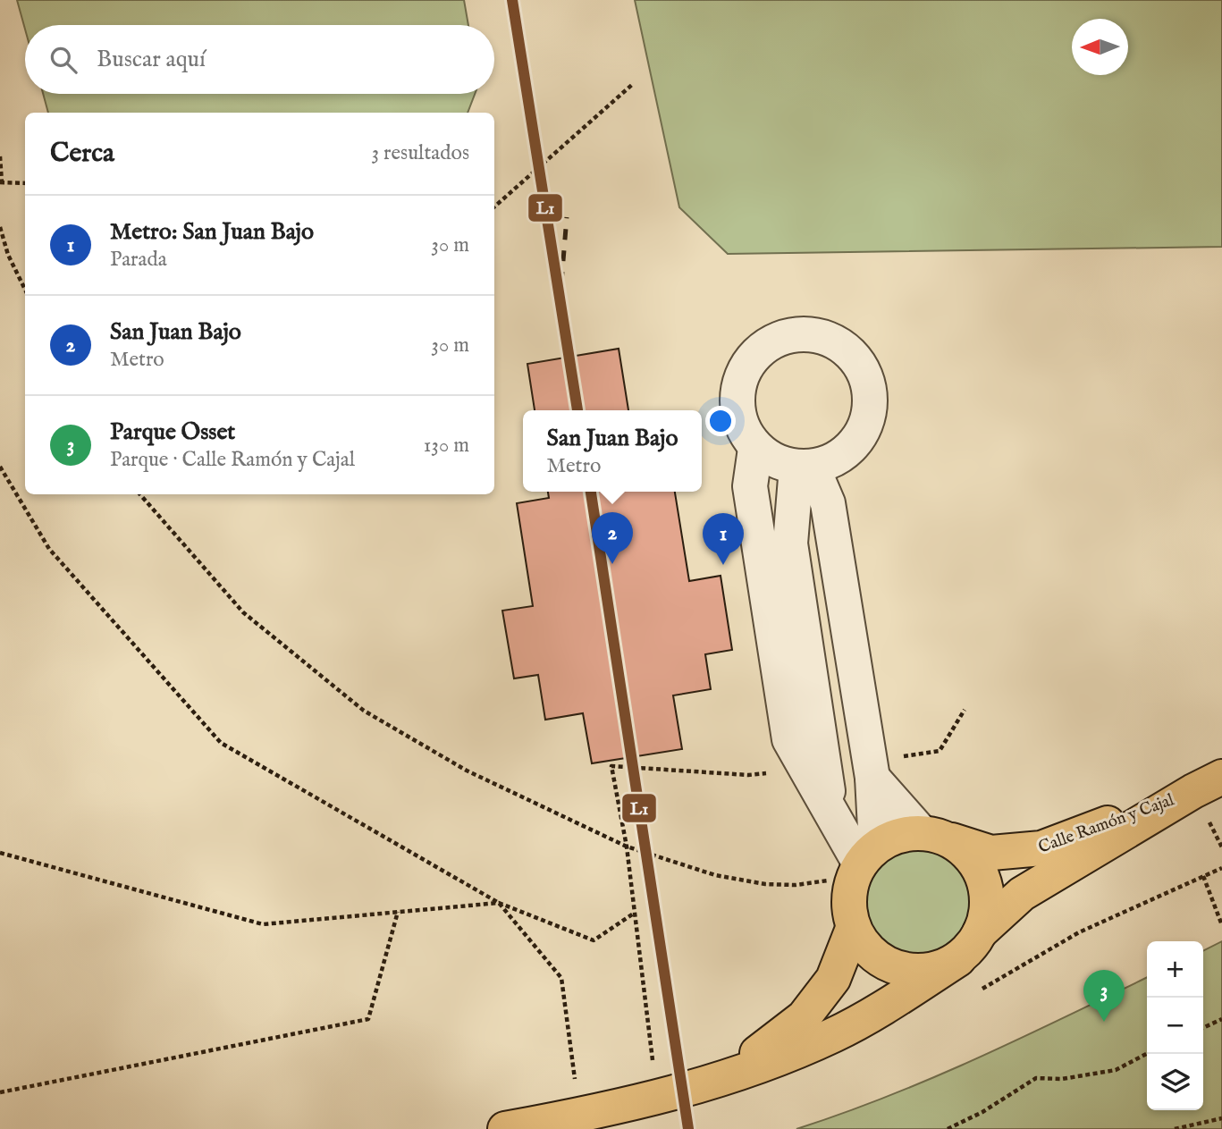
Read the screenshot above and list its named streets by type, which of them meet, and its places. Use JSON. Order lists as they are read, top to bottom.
{
  "streets": {
    "main road": ["Calle Ramón y Cajal"]
  },
  "lines": ["transit line L1"],
  "north": "left",
  "page": {
    "search": "Buscar aquí",
    "heading": ["Cerca", "3 resultados"],
    "list": [
      {
        "mark": "1",
        "name": "Metro: San Juan Bajo",
        "note": "Parada",
        "value": "30 m"
      },
      {
        "mark": "2",
        "name": "San Juan Bajo",
        "note": "Metro",
        "value": "30 m"
      },
      {
        "mark": "3",
        "name": "Parque Osset",
        "note": "Parque · Calle Ramón y Cajal",
        "value": "130 m"
      }
    ],
    "popup": ["San Juan Bajo", "Metro"],
    "pins": ["2", "1", "3"],
    "map_buttons": ["+", "−"]
  }
}
